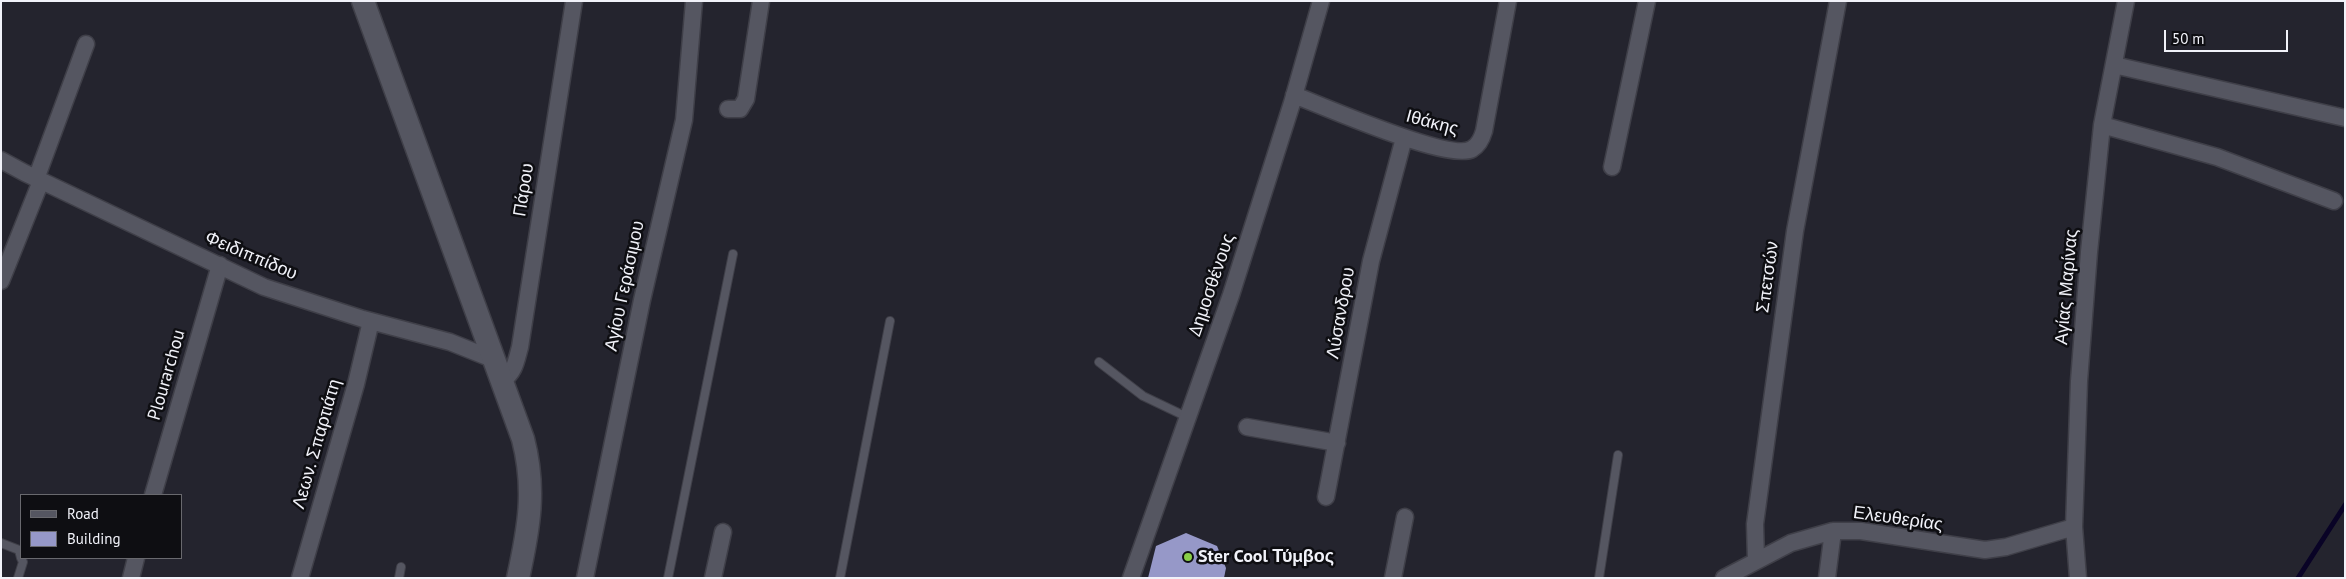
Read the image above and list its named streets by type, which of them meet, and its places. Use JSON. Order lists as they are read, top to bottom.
{
  "streets": {
    "street": [
      "Ιθάκης",
      "Πάρου",
      "Φειδιππίδου",
      "Σπετσών",
      "Δημοσθένους",
      "Αγίου Γεράσιμου",
      "Αγίας Μαρίνας",
      "Λύσανδρου",
      "Plourarchou",
      "Λεων. Σπαρτιάτη",
      "Ελευθερίας"
    ]
  },
  "crossings": [
    ["Ιθάκης", "Δημοσθένους"],
    ["Ιθάκης", "Λύσανδρου"],
    ["Πάρου", "Φειδιππίδου"],
    ["Φειδιππίδου", "Plourarchou"],
    ["Φειδιππίδου", "Λεων. Σπαρτιάτη"],
    ["Σπετσών", "Ελευθερίας"],
    ["Αγίας Μαρίνας", "Ελευθερίας"]
  ],
  "places": ["Ster Cool Τύμβος"],
  "legend": ["Road", "Building"],
  "scale_bar": "50 m"
}
